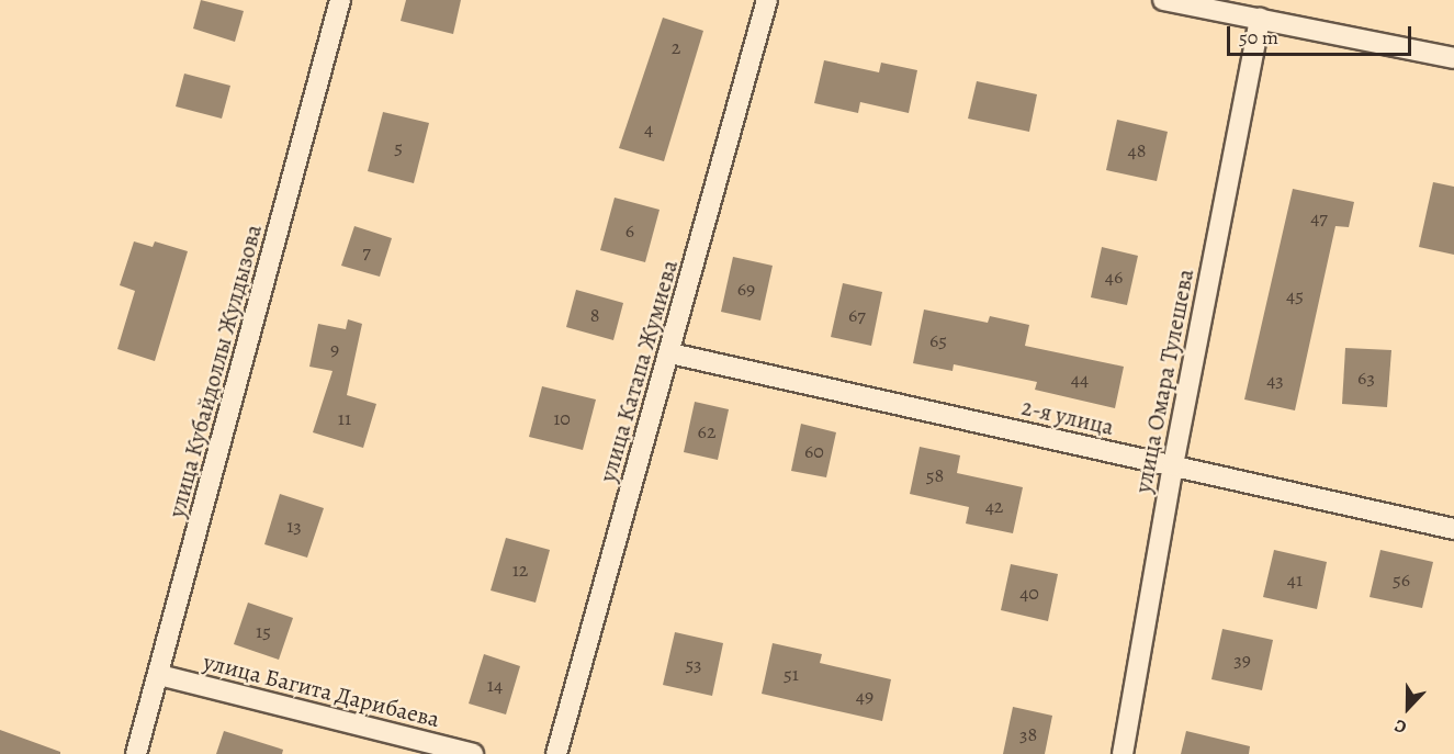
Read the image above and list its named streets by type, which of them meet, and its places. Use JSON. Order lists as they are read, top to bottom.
{
  "streets": {
    "street": [
      "улица Кубайдоллы Жулдызова",
      "улица Катапа Жумиева",
      "улица Омара Тулешева",
      "2-я улица",
      "улица Багита Дарибаева"
    ]
  },
  "crossings": [
    ["улица Кубайдоллы Жулдызова", "улица Багита Дарибаева"],
    ["улица Катапа Жумиева", "2-я улица"],
    ["улица Омара Тулешева", "2-я улица"]
  ],
  "house_numbers": [
    "2",
    "4",
    "5",
    "48",
    "47",
    "6",
    "7",
    "46",
    "69",
    "45",
    "8",
    "67",
    "65",
    "9",
    "63",
    "44",
    "43",
    "11",
    "10",
    "62",
    "60",
    "58",
    "42",
    "13",
    "12",
    "41",
    "56",
    "40",
    "15",
    "39",
    "53",
    "51",
    "14",
    "49",
    "38"
  ],
  "scale_bar": "50 m",
  "north": "bottom"
}
